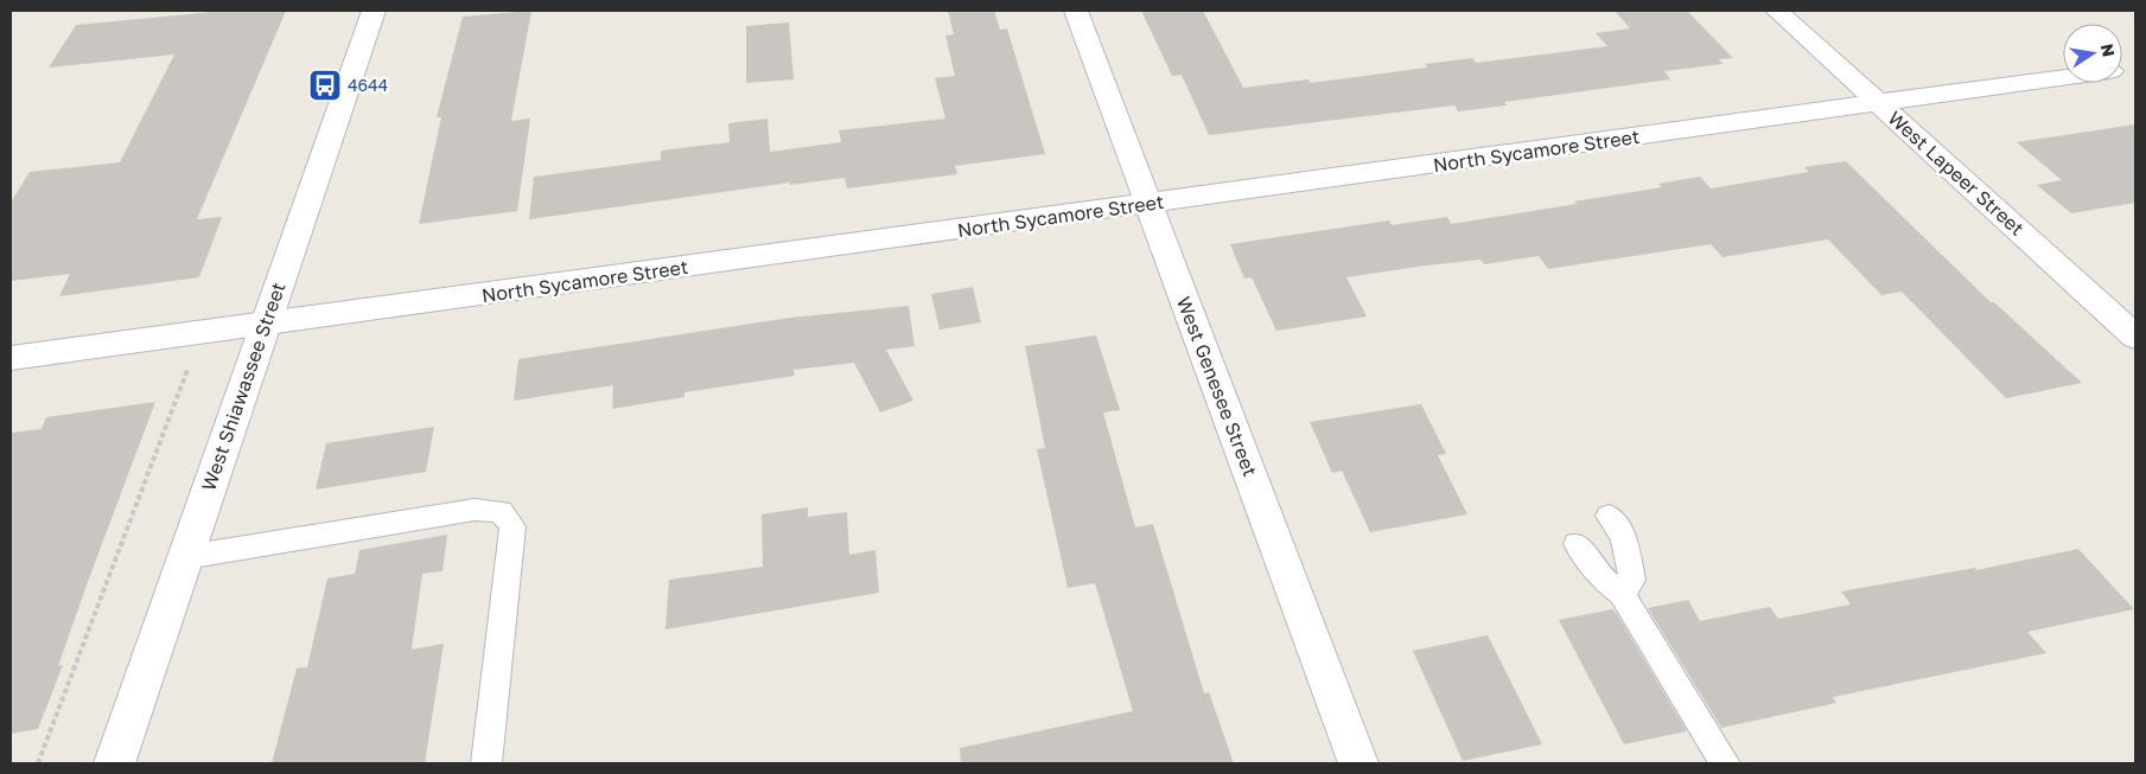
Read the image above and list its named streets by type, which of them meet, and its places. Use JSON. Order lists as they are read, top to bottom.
{
  "streets": {
    "street": [
      "North Sycamore Street",
      "West Lapeer Street",
      "West Shiawassee Street",
      "West Genesee Street"
    ]
  },
  "crossings": [
    ["North Sycamore Street", "West Lapeer Street"],
    ["North Sycamore Street", "West Shiawassee Street"],
    ["North Sycamore Street", "West Genesee Street"]
  ],
  "places": {
    "bus stop": ["4644"]
  },
  "north": "right"
}
